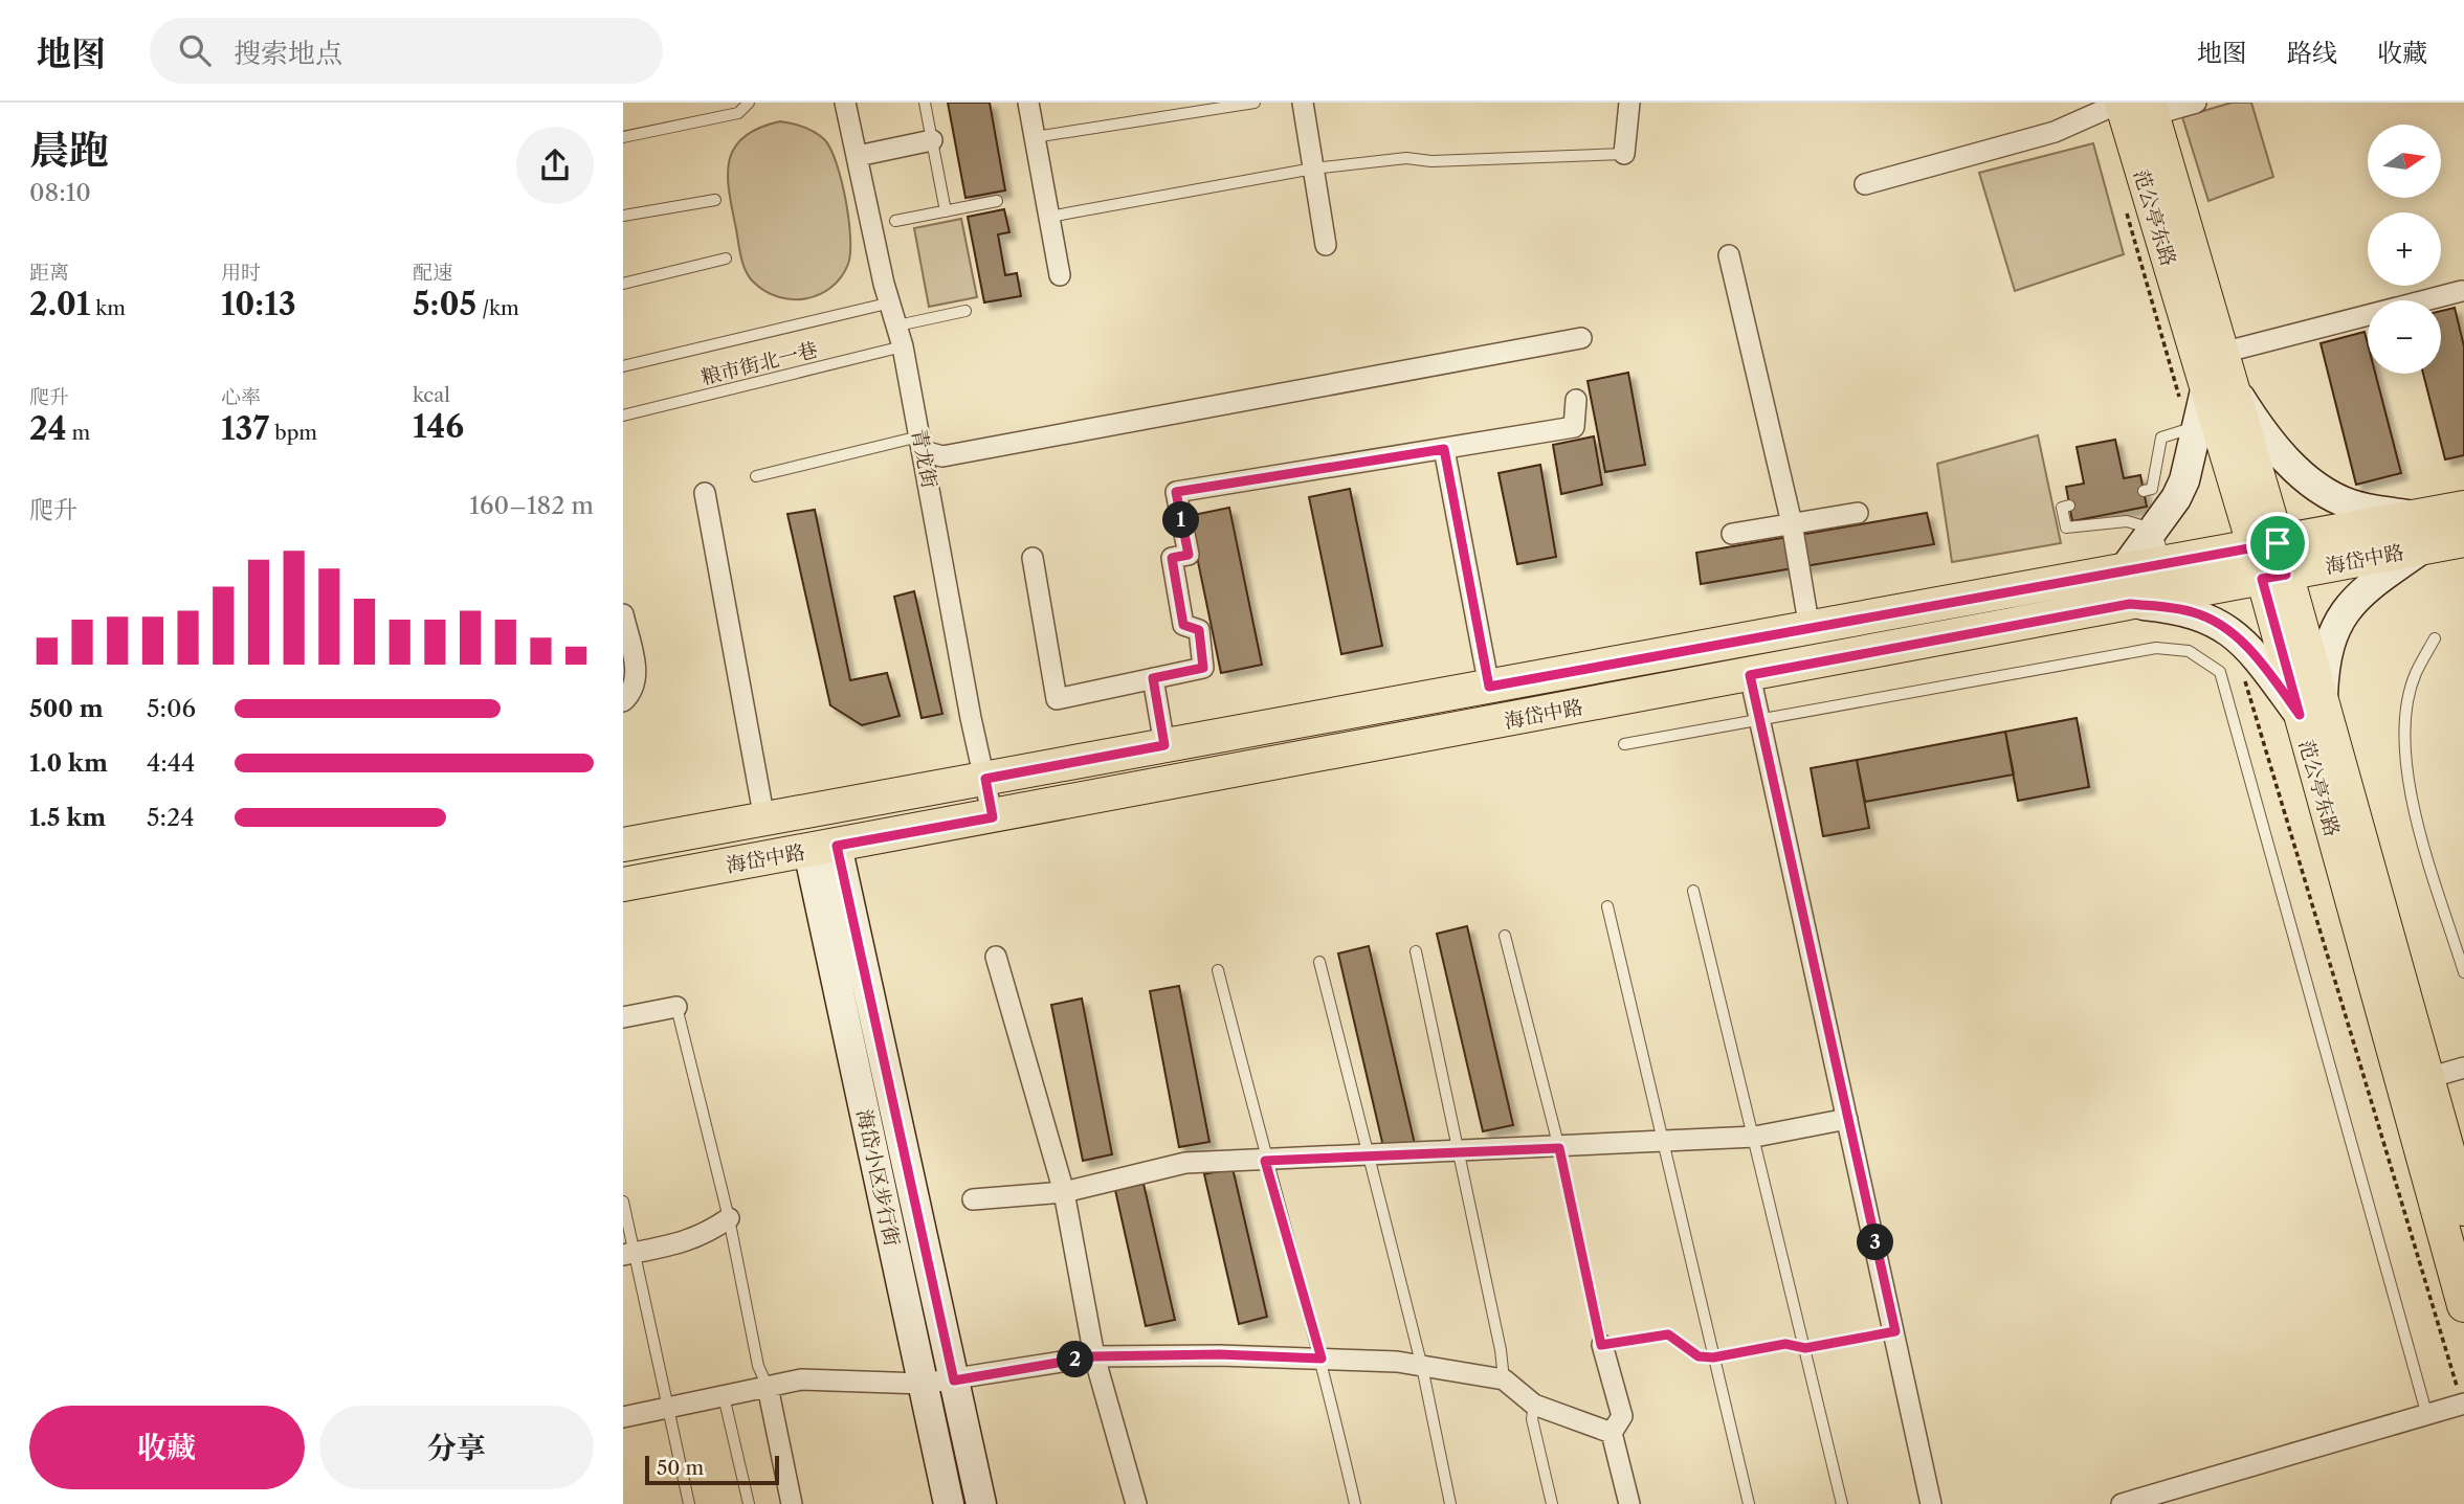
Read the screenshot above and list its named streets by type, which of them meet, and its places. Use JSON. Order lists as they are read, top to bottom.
{
  "streets": {
    "main road": ["范公亭东路", "海岱中路"],
    "street": ["青龙街", "海岱小区步行街"],
    "lane": ["粮市街北一巷"]
  },
  "crossings": [
    ["范公亭东路", "海岱中路"],
    ["粮市街北一巷", "青龙街"],
    ["青龙街", "海岱中路"],
    ["海岱中路", "海岱小区步行街"]
  ],
  "scale_bar": "50 m",
  "north": "right",
  "page": {
    "header": "地图",
    "search": "搜索地点",
    "nav": ["地图", "路线", "收藏"],
    "heading": ["晨跑", "08:10"],
    "map_buttons": ["+", "−"],
    "stats": [
      ["距离", "2.01 km"],
      ["用时", "10:13"],
      ["配速", "5:05 /km"],
      ["爬升", "24 m"],
      ["心率", "137 bpm"],
      ["kcal", "146"]
    ],
    "chart": ["爬升", "160–182 m"],
    "pins": ["1", "3", "2"],
    "list": [
      {
        "name": "500 m",
        "note": "5:06"
      },
      {
        "name": "1.0 km",
        "note": "4:44"
      },
      {
        "name": "1.5 km",
        "note": "5:24"
      }
    ],
    "buttons": ["收藏", "分享"],
    "scale": "50 m"
  }
}
